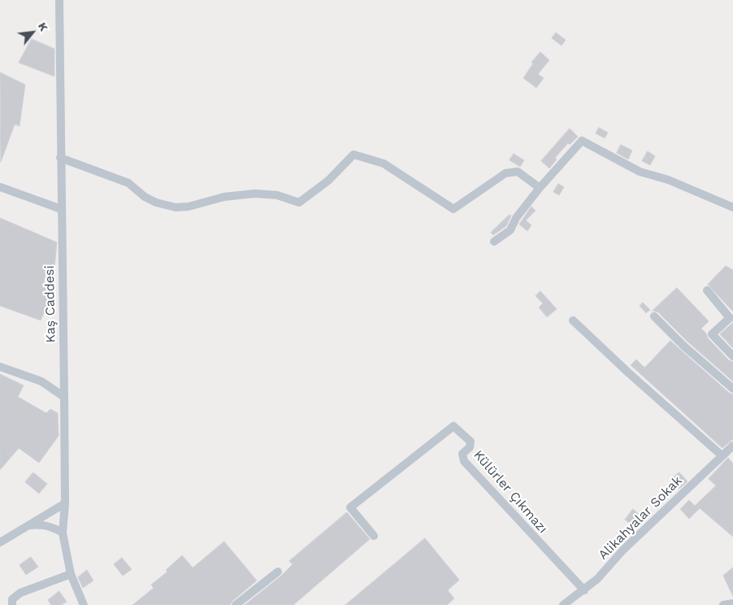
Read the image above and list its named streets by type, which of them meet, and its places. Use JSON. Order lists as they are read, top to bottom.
{
  "streets": {
    "street": ["Kaş Caddesi", "Külürler Çıkmazı", "Alikahyalar Sokak"]
  },
  "crossings": [
    ["Külürler Çıkmazı", "Alikahyalar Sokak"]
  ],
  "north": "top right"
}
